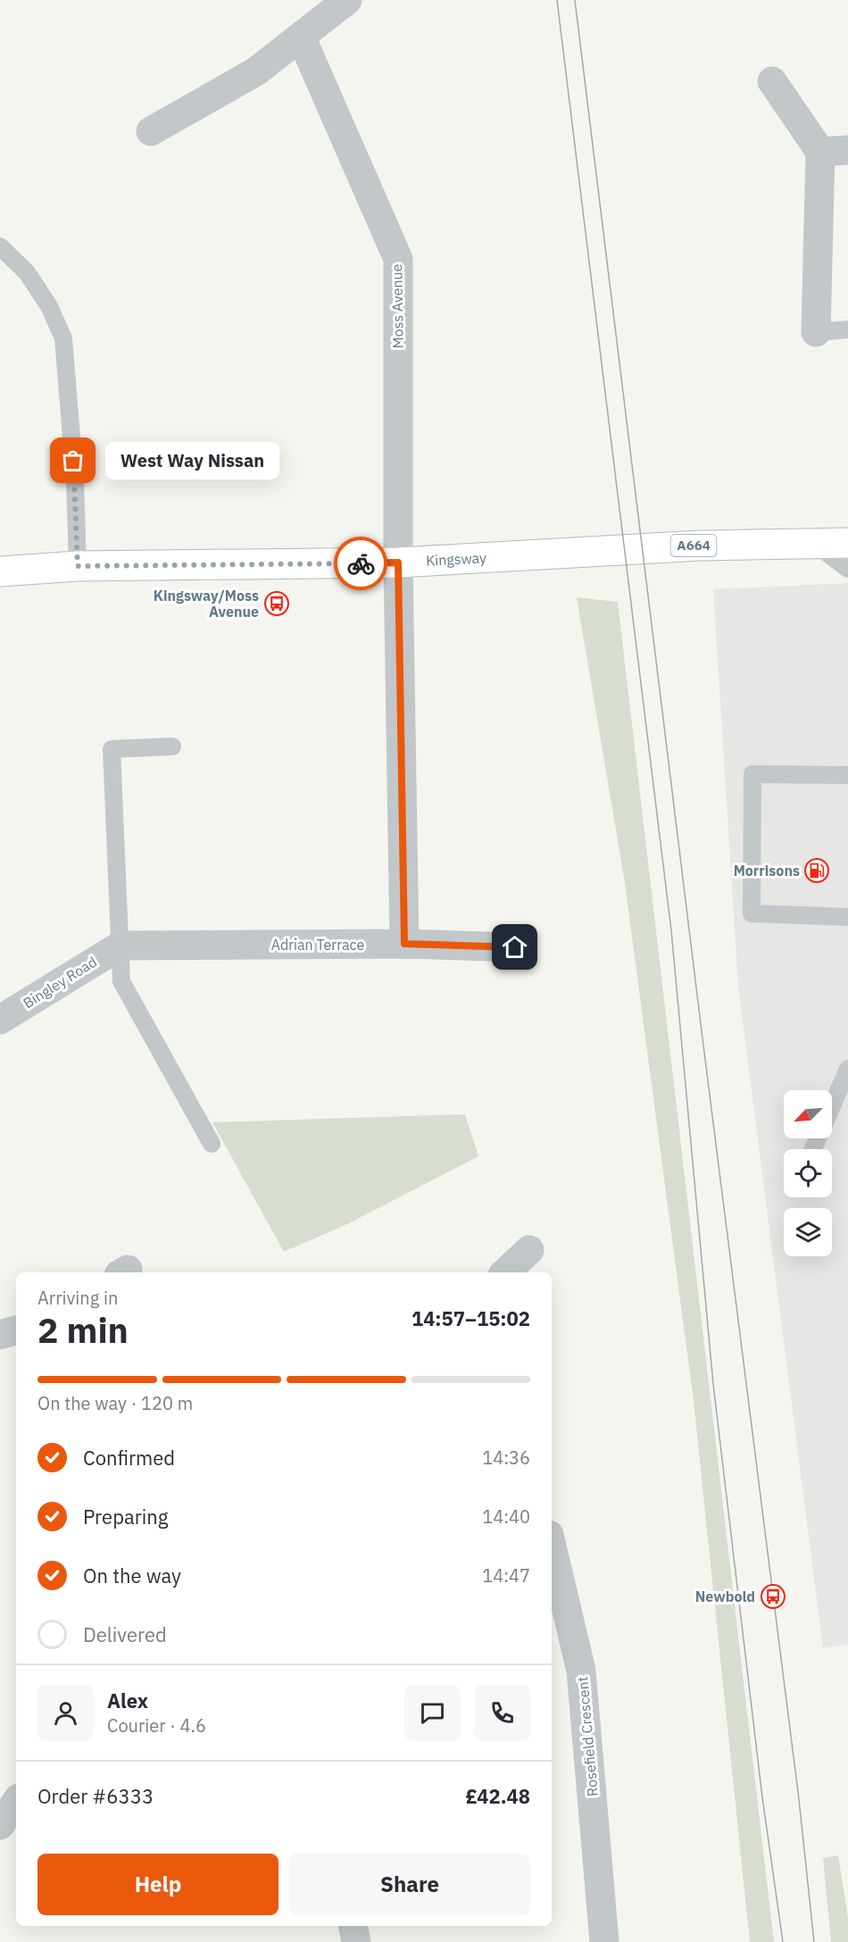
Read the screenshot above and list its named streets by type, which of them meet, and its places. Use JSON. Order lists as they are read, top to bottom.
{
  "streets": {
    "main road": ["A664", "Kingsway"],
    "street": [
      "Moss Avenue",
      "Adrian Terrace",
      "Bingley Road",
      "Rosefield Crescent"
    ]
  },
  "crossings": [
    ["Moss Avenue", "Kingsway"],
    ["Moss Avenue", "Adrian Terrace"],
    ["Adrian Terrace", "Bingley Road"]
  ],
  "places": {
    "other": ["West Way Nissan"],
    "bus stop": ["Kingsway/Moss Avenue", "Newbold"],
    "fuel station": ["Morrisons"]
  },
  "north": "bottom left",
  "page": {
    "bubble": "West Way Nissan",
    "heading": ["2 min", "Arriving in", "14:57–15:02"],
    "panel": [
      "Alex",
      "Courier · 4.6",
      "Order #6333",
      "£42.48"
    ],
    "bar": "On the way · 120 m",
    "list": [
      ["Confirmed", "14:36"],
      ["Preparing", "14:40"],
      ["On the way", "14:47"],
      "Delivered"
    ],
    "buttons": ["Help", "Share"]
  }
}
